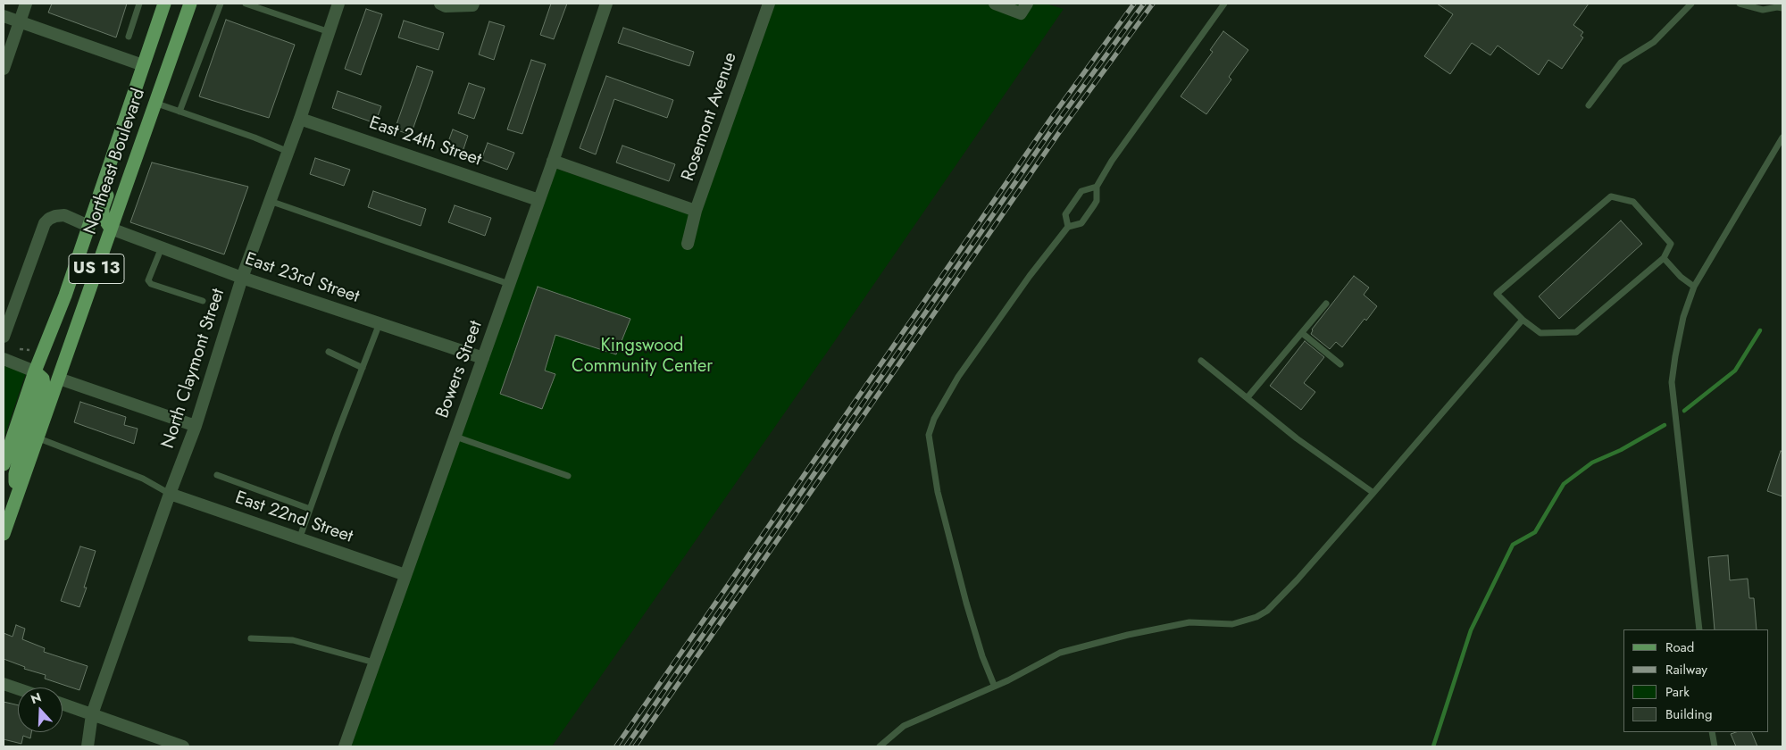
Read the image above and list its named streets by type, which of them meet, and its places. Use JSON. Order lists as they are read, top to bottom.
{
  "streets": {
    "main road": ["Northeast Boulevard", "US 13"],
    "street": [
      "Rosemont Avenue",
      "East 24th Street",
      "East 23rd Street",
      "North Claymont Street",
      "Bowers Street",
      "East 22nd Street"
    ]
  },
  "crossings": [
    ["East 24th Street", "North Claymont Street"],
    ["East 24th Street", "Bowers Street"],
    ["Northeast Boulevard", "East 23rd Street"],
    ["East 23rd Street", "North Claymont Street"],
    ["East 23rd Street", "Bowers Street"],
    ["North Claymont Street", "East 22nd Street"],
    ["Bowers Street", "East 22nd Street"]
  ],
  "parks": ["Kingswood Community Center"],
  "legend": [
    "Road",
    "Railway",
    "Park",
    "Building"
  ],
  "north": "top"
}
